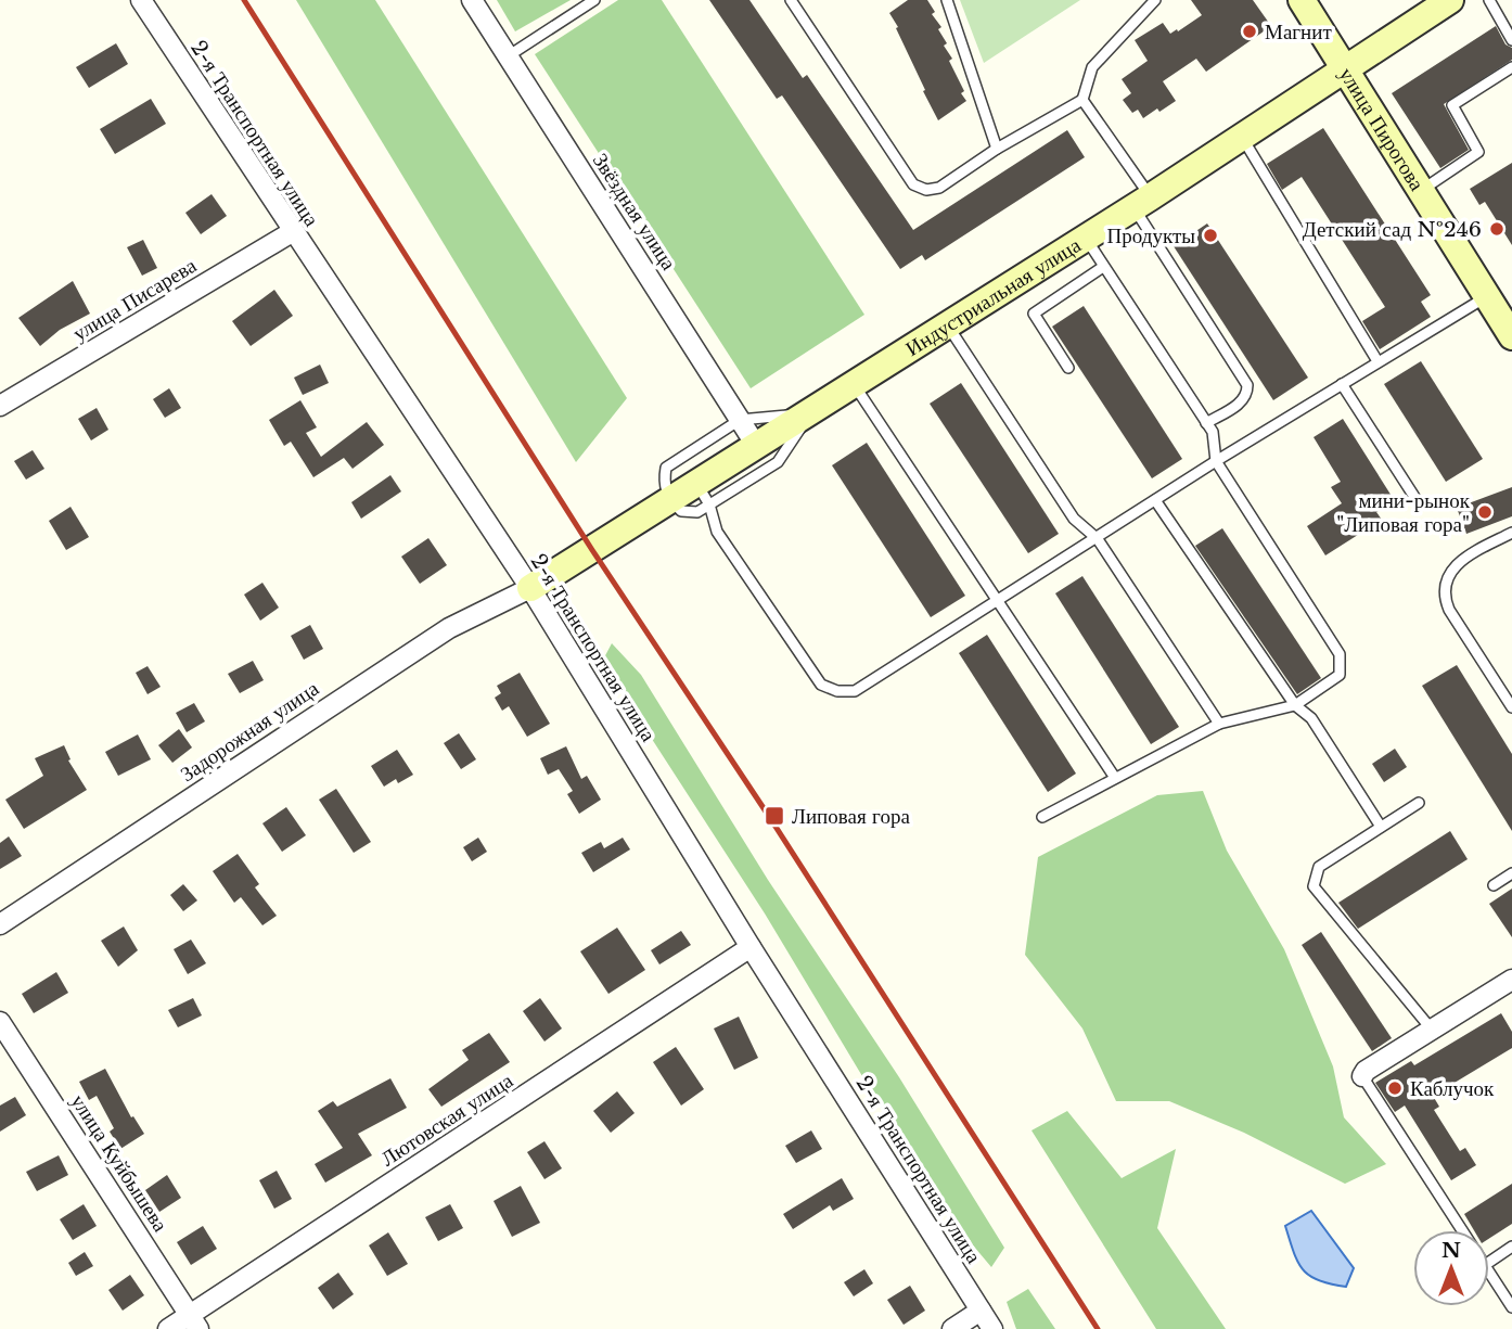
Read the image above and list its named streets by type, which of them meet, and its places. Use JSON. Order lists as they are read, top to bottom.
{
  "streets": {
    "street": [
      "улица Пирогова",
      "2-я Транспортная улица",
      "Звёздная улица",
      "Индустриальная улица",
      "улица Писарева",
      "Задорожная улица",
      "Лютовская улица",
      "улица Куйбышева"
    ]
  },
  "crossings": [
    ["улица Пирогова", "Индустриальная улица"],
    ["2-я Транспортная улица", "Индустриальная улица"],
    ["2-я Транспортная улица", "улица Писарева"],
    ["2-я Транспортная улица", "Задорожная улица"],
    ["2-я Транспортная улица", "Лютовская улица"],
    ["Звёздная улица", "Индустриальная улица"],
    ["Индустриальная улица", "Задорожная улица"],
    ["Лютовская улица", "улица Куйбышева"]
  ],
  "places": {
    "other": [
      "Магнит",
      "Детский сад №246",
      "Продукты",
      "мини-рынок \"Липовая гора\"",
      "Каблучок"
    ],
    "transit": ["Липовая гора"]
  },
  "north": "top"
}
